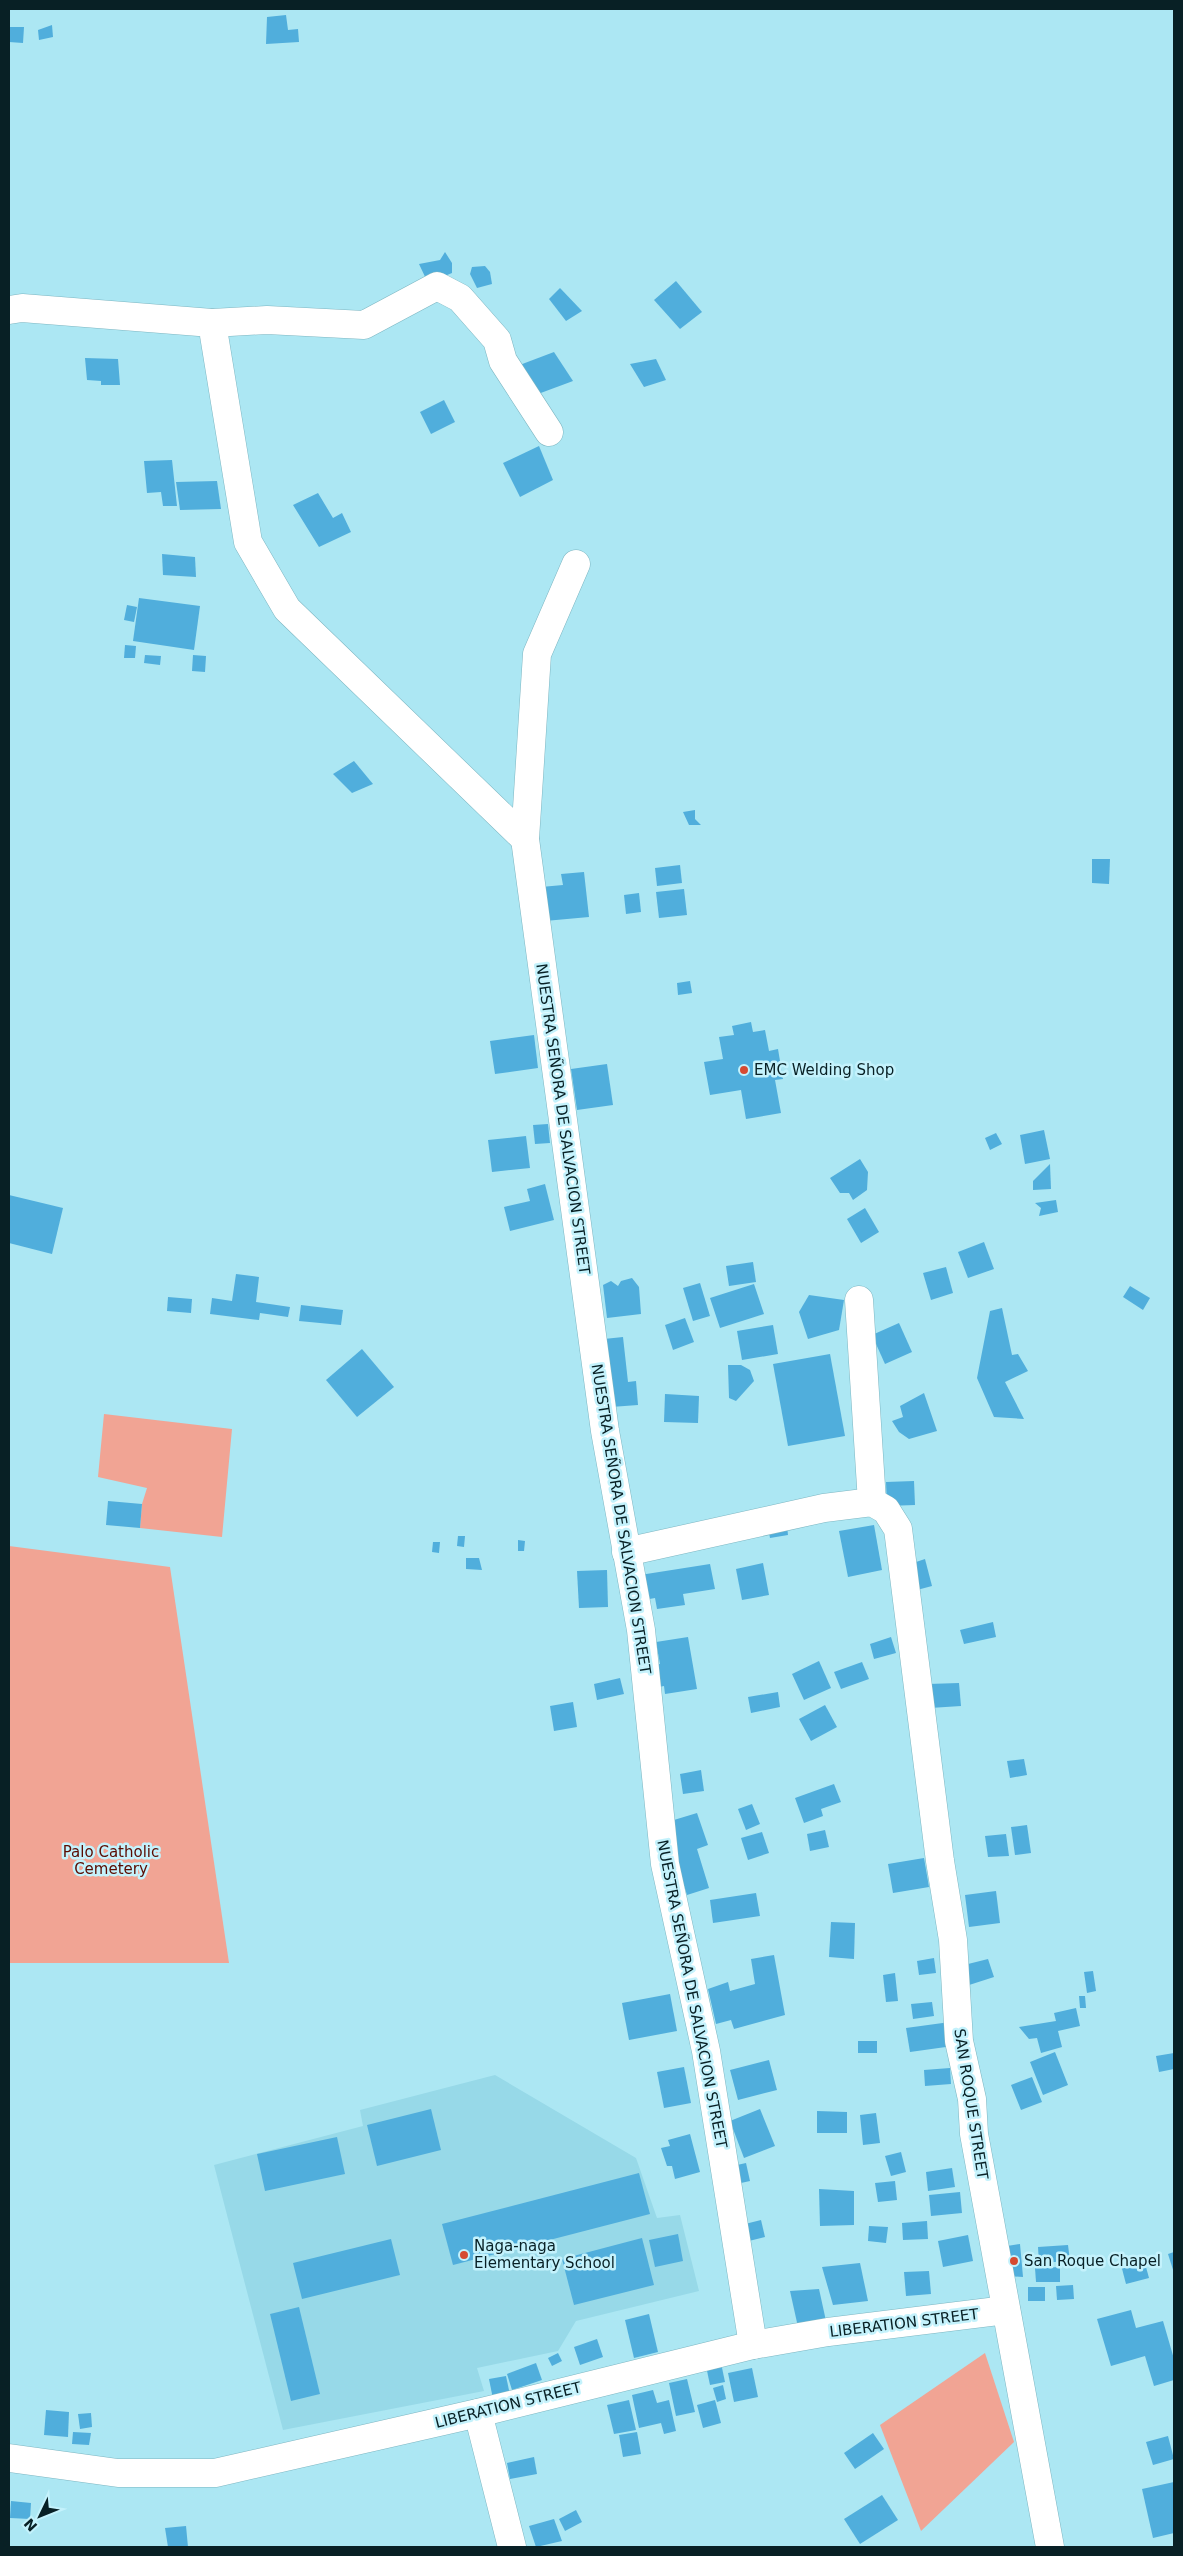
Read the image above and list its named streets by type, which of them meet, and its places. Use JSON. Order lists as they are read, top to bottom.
{
  "streets": {
    "street": ["NUESTRA SEÑORA DE SALVACION STREET", "SAN ROQUE STREET", "LIBERATION STREET"]
  },
  "crossings": [
    ["NUESTRA SEÑORA DE SALVACION STREET", "LIBERATION STREET"],
    ["SAN ROQUE STREET", "LIBERATION STREET"]
  ],
  "parks": ["Palo Catholic Cemetery"],
  "places": ["EMC Welding Shop", "Naga-naga Elementary School", "San Roque Chapel"],
  "north": "bottom left"
}
